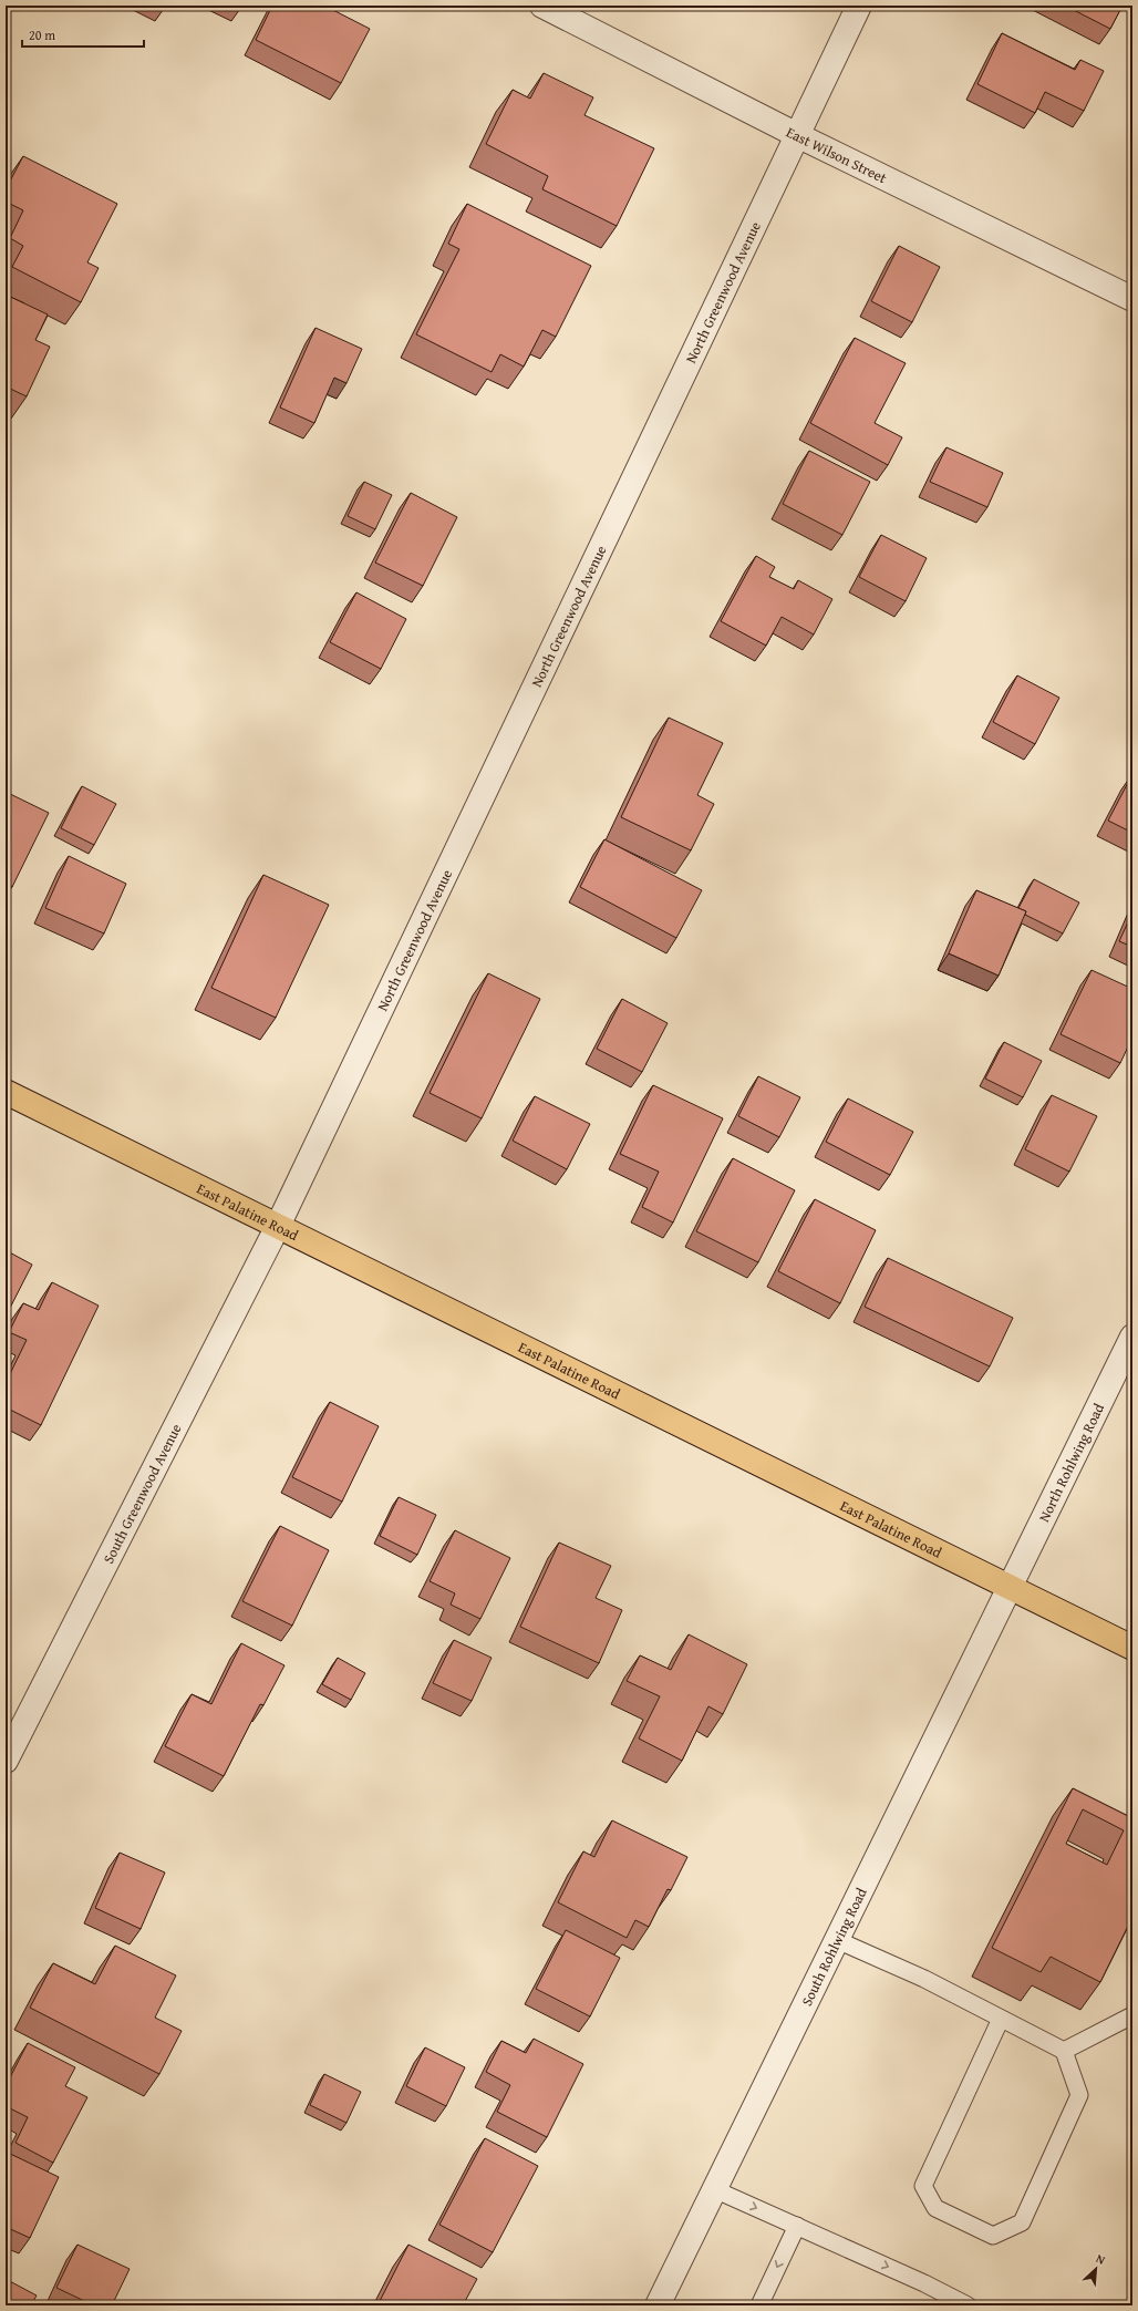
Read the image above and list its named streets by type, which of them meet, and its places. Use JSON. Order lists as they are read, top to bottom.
{
  "streets": {
    "main road": ["East Palatine Road"],
    "street": [
      "East Wilson Street",
      "North Greenwood Avenue",
      "North Rohlwing Road",
      "South Greenwood Avenue",
      "South Rohlwing Road"
    ]
  },
  "crossings": [
    ["East Wilson Street", "North Greenwood Avenue"],
    ["North Greenwood Avenue", "East Palatine Road"],
    ["North Greenwood Avenue", "South Greenwood Avenue"],
    ["East Palatine Road", "North Rohlwing Road"],
    ["East Palatine Road", "South Greenwood Avenue"],
    ["East Palatine Road", "South Rohlwing Road"],
    ["North Rohlwing Road", "South Rohlwing Road"]
  ],
  "scale_bar": "20 m",
  "north": "top right"
}
